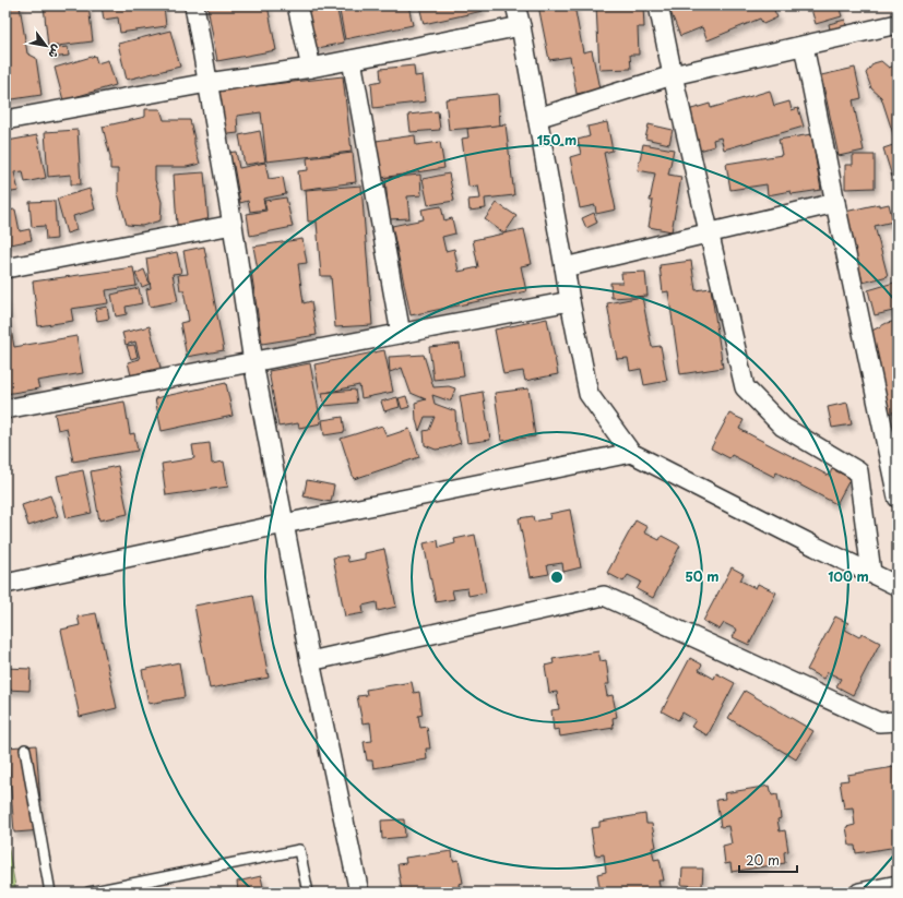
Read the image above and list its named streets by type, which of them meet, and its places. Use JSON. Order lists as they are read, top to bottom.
{
  "scale_bar": "20 m",
  "north": "bottom right",
  "rings": ["150 m", "50 m", "100 m"]
}
